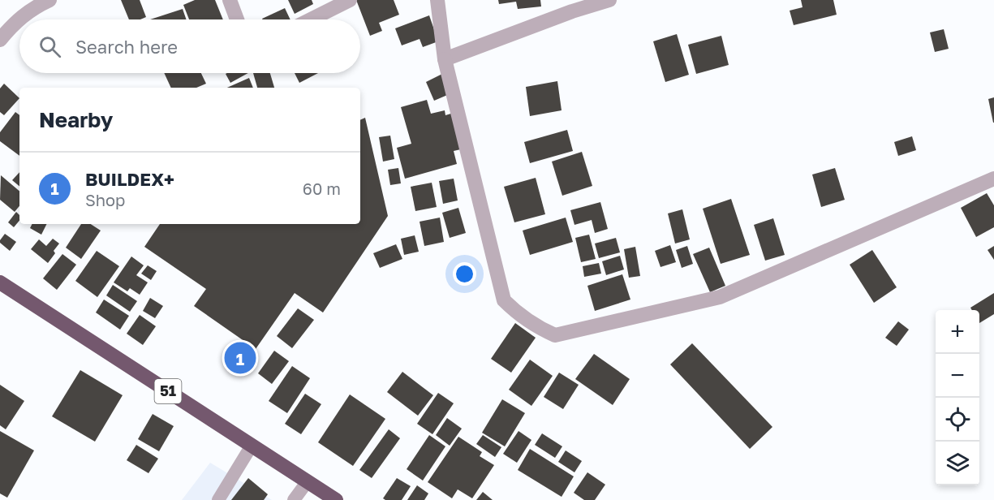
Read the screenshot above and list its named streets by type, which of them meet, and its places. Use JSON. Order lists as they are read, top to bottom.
{
  "streets": {
    "highway": ["51"]
  },
  "page": {
    "search": "Search here",
    "heading": "Nearby",
    "list": [
      {
        "mark": "1",
        "name": "BUILDEX+",
        "note": "Shop",
        "value": "60 m"
      }
    ],
    "map_buttons": ["+", "−"],
    "pins": "1"
  }
}
